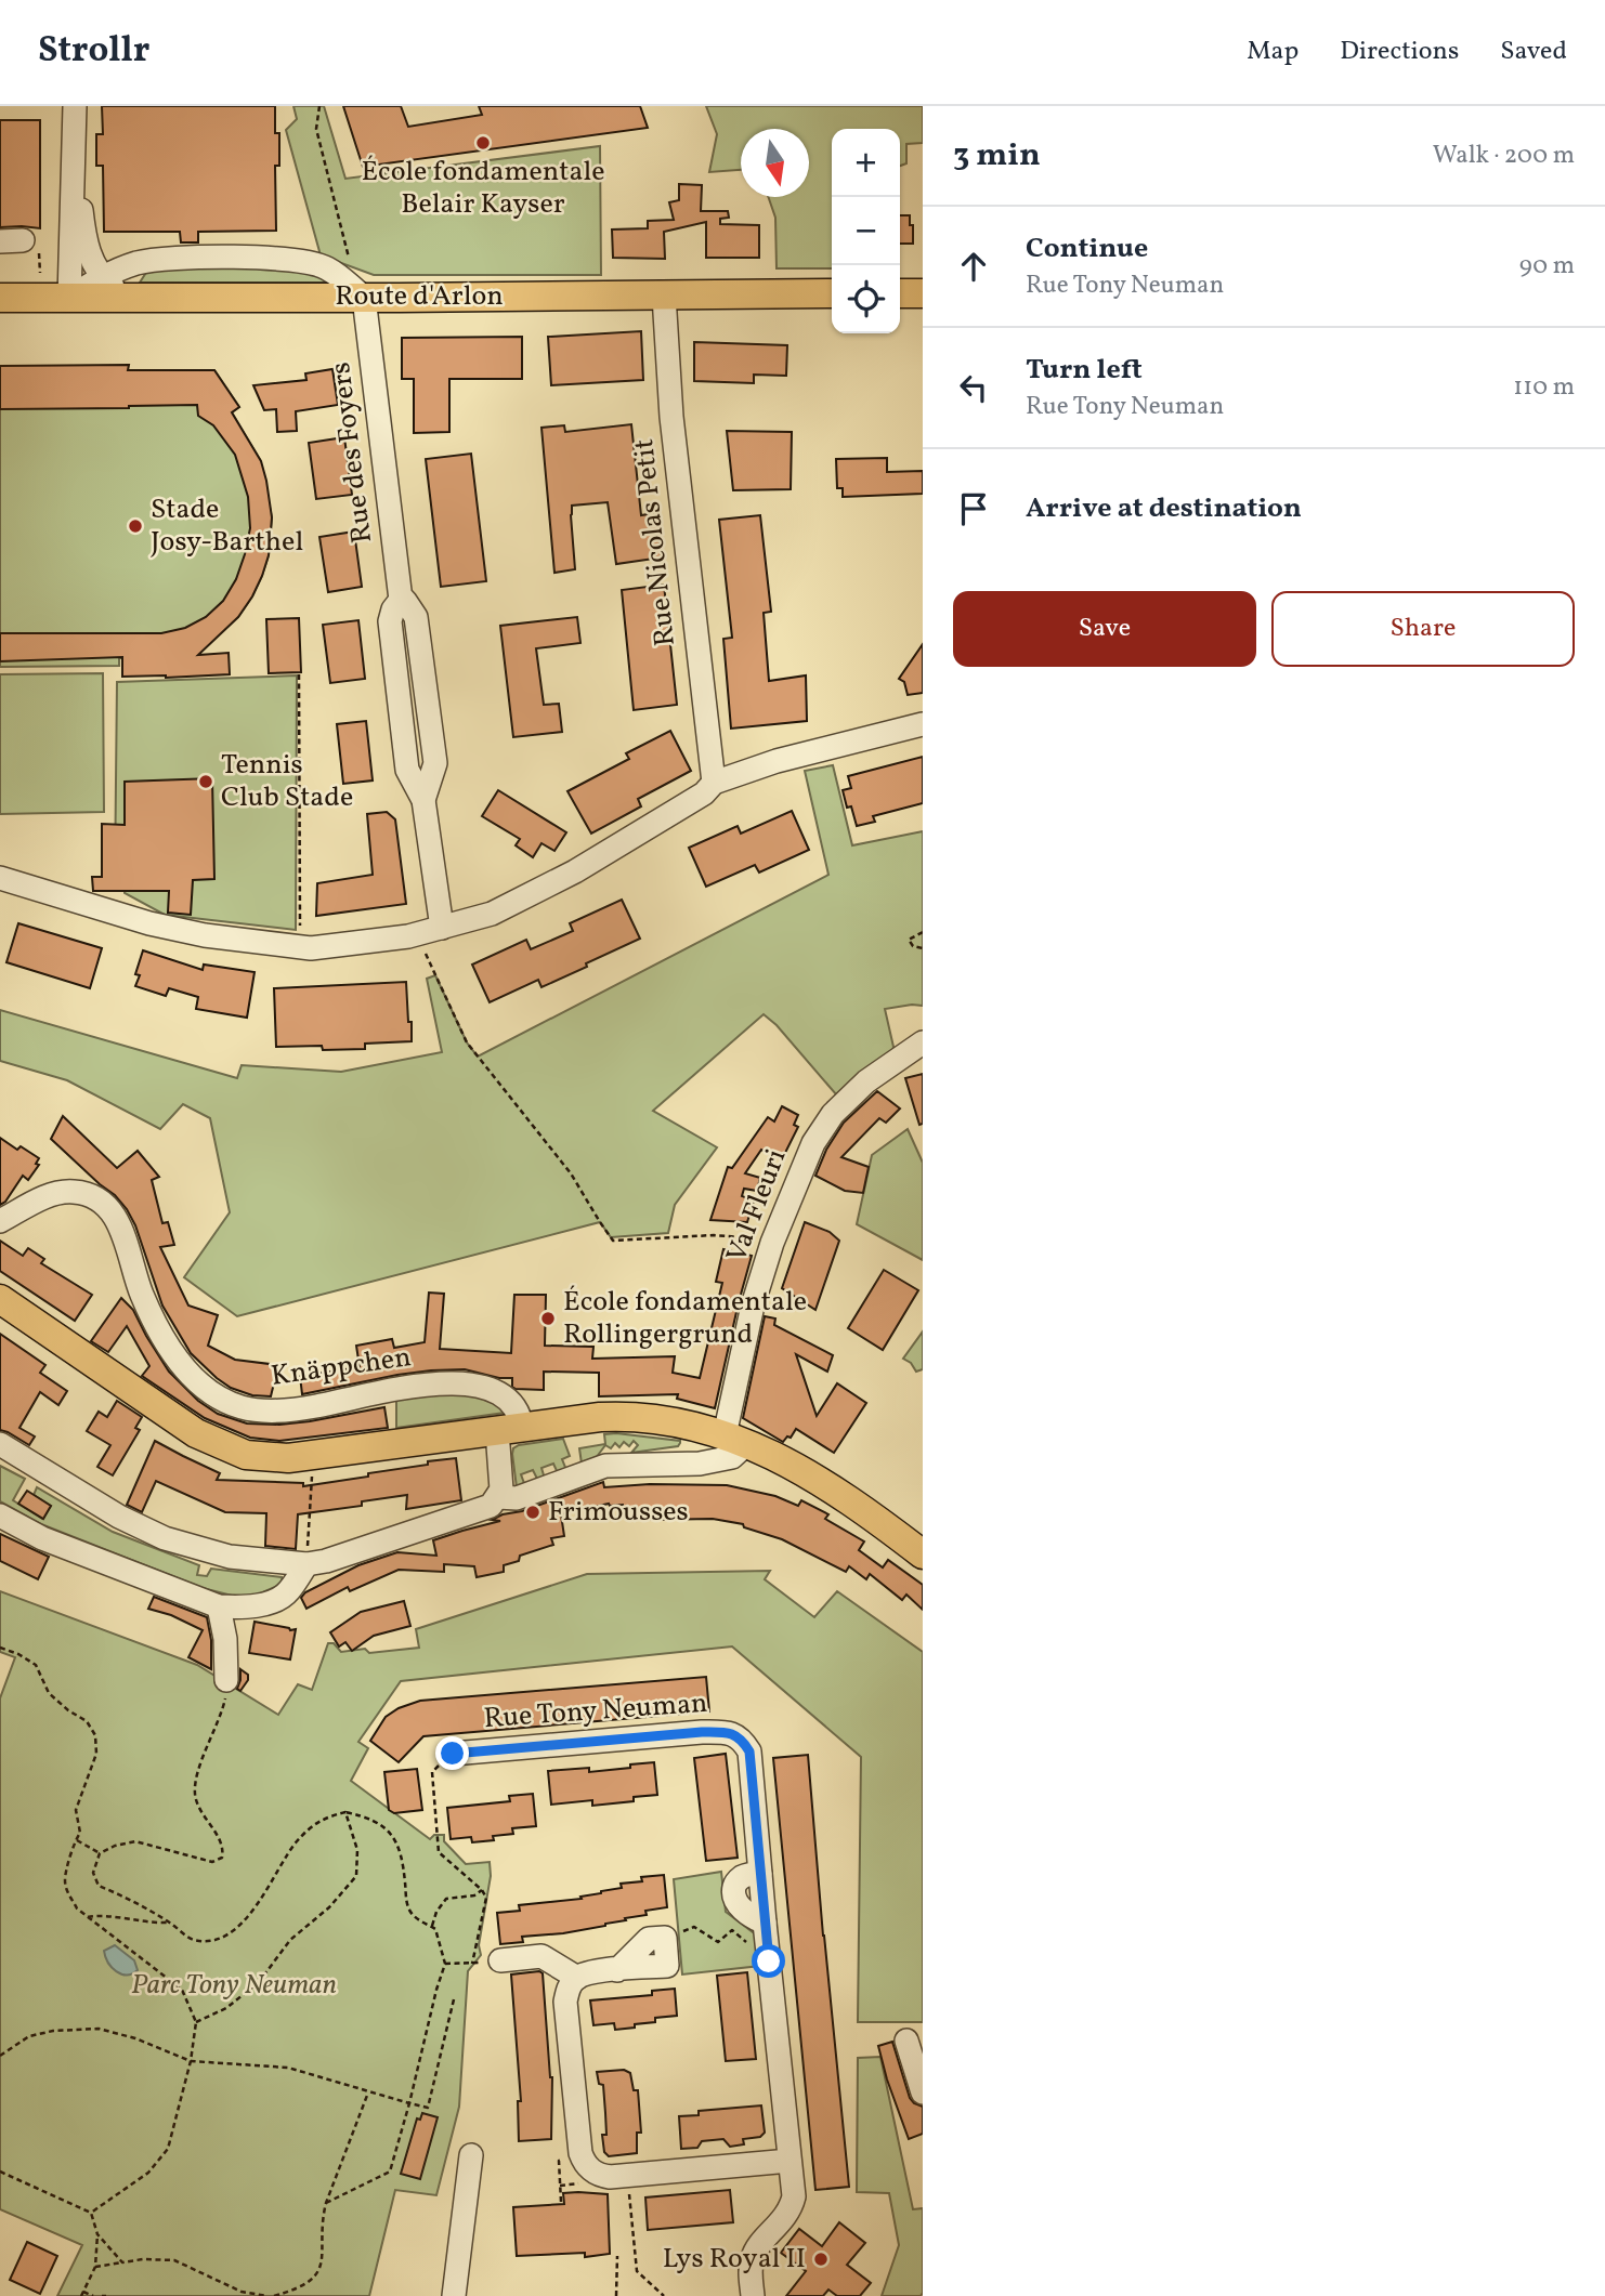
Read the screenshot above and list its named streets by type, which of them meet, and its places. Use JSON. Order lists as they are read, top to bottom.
{
  "streets": {
    "main road": ["Route d'Arlon"],
    "street": [
      "Rue des Foyers",
      "Rue Nicolas Petit",
      "Val Fleuri",
      "Knäppchen",
      "Rue Tony Neuman"
    ]
  },
  "crossings": [
    ["Route d'Arlon", "Rue des Foyers"],
    ["Route d'Arlon", "Rue Nicolas Petit"]
  ],
  "parks": ["Parc Tony Neuman"],
  "places": [
    "École fondamentale Belair Kayser",
    "Stade Josy-Barthel",
    "Tennis Club Stade",
    "École fondamentale Rollingergrund",
    "Frimousses",
    "Lys Royal II"
  ],
  "north": "bottom",
  "page": {
    "header": "Strollr",
    "nav": ["Map", "Directions", "Saved"],
    "heading": ["3 min", "Walk · 200 m"],
    "map_buttons": ["+", "−"],
    "list": [
      ["Continue", "Rue Tony Neuman", "90 m"],
      ["Turn left", "Rue Tony Neuman", "110 m"],
      "Arrive at destination"
    ],
    "buttons": ["Save", "Share"]
  }
}
